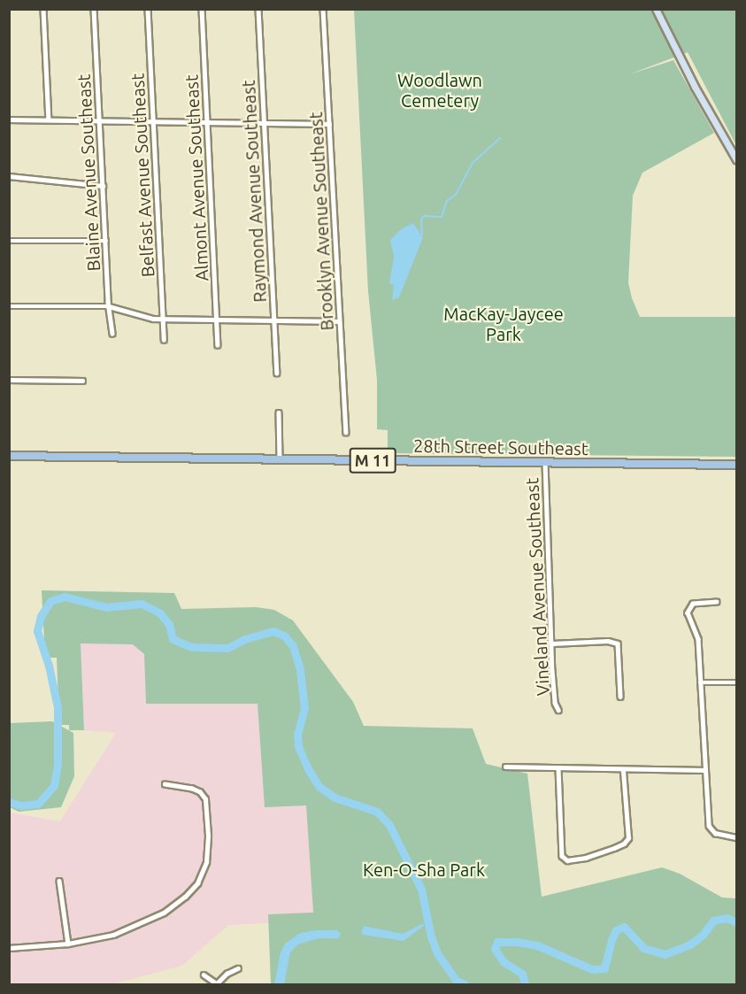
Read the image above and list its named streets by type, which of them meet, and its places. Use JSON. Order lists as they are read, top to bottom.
{
  "streets": {
    "main road": ["28th Street Southeast", "M 11"],
    "street": [
      "Blaine Avenue Southeast",
      "Belfast Avenue Southeast",
      "Almont Avenue Southeast",
      "Raymond Avenue Southeast",
      "Brooklyn Avenue Southeast",
      "Vineland Avenue Southeast"
    ]
  },
  "crossings": [
    ["28th Street Southeast", "Vineland Avenue Southeast"]
  ],
  "parks": ["Woodlawn Cemetery", "MacKay-Jaycee Park", "Ken-O-Sha Park"]
}
